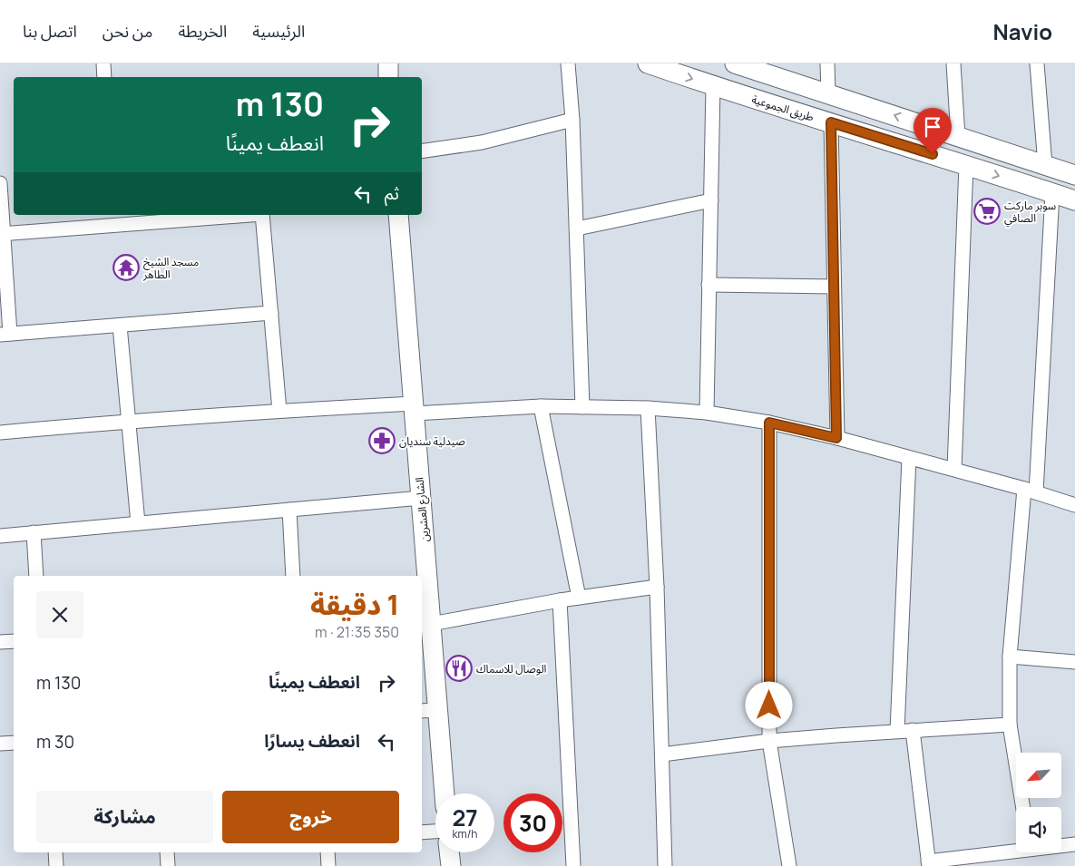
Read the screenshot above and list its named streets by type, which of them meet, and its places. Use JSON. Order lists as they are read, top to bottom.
{
  "streets": {
    "main road": ["طريق الجموعية", "الشارع العشرين"]
  },
  "places": {
    "supermarket": ["سوبر ماركت الصافي"],
    "temple": ["مسجد الشيخ الطاهر"],
    "pharmacy": ["صيدلية سنديان"],
    "restaurant": ["الوصال للاسماك"]
  },
  "north": "bottom left",
  "page": {
    "header": "Navio",
    "nav": [
      "الرئيسية",
      "الخريطة",
      "من نحن",
      "اتصل بنا"
    ],
    "turn": ["130 m", "انعطف يمينًا"],
    "then": "ثم",
    "heading": ["1 دقيقة", "350 m · 21:35"],
    "list": [
      {
        "name": "انعطف يمينًا",
        "value": "130 m"
      },
      {
        "name": "انعطف يسارًا",
        "value": "30 m"
      }
    ],
    "buttons": ["خروج", "مشاركة"],
    "speed": "27 km/h",
    "limit": "30"
  }
}
